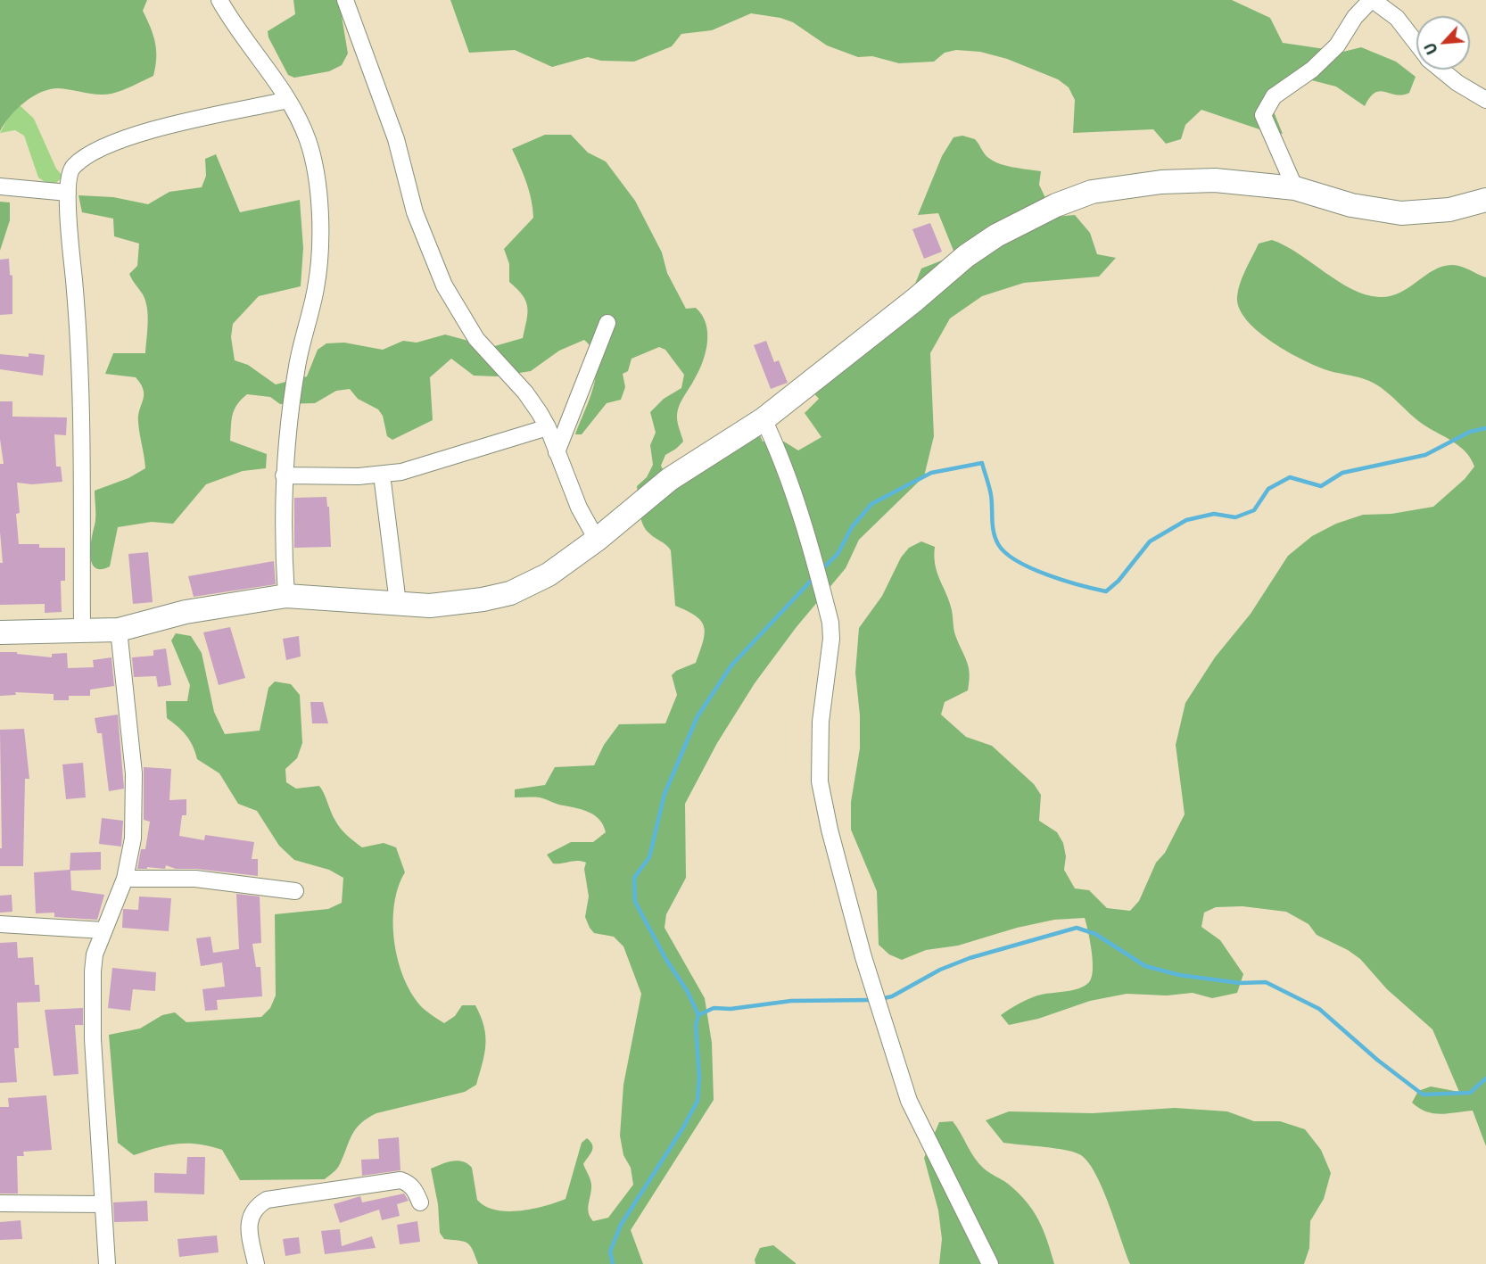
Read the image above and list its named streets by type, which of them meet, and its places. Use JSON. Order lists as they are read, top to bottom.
{
  "north": "bottom left"
}
